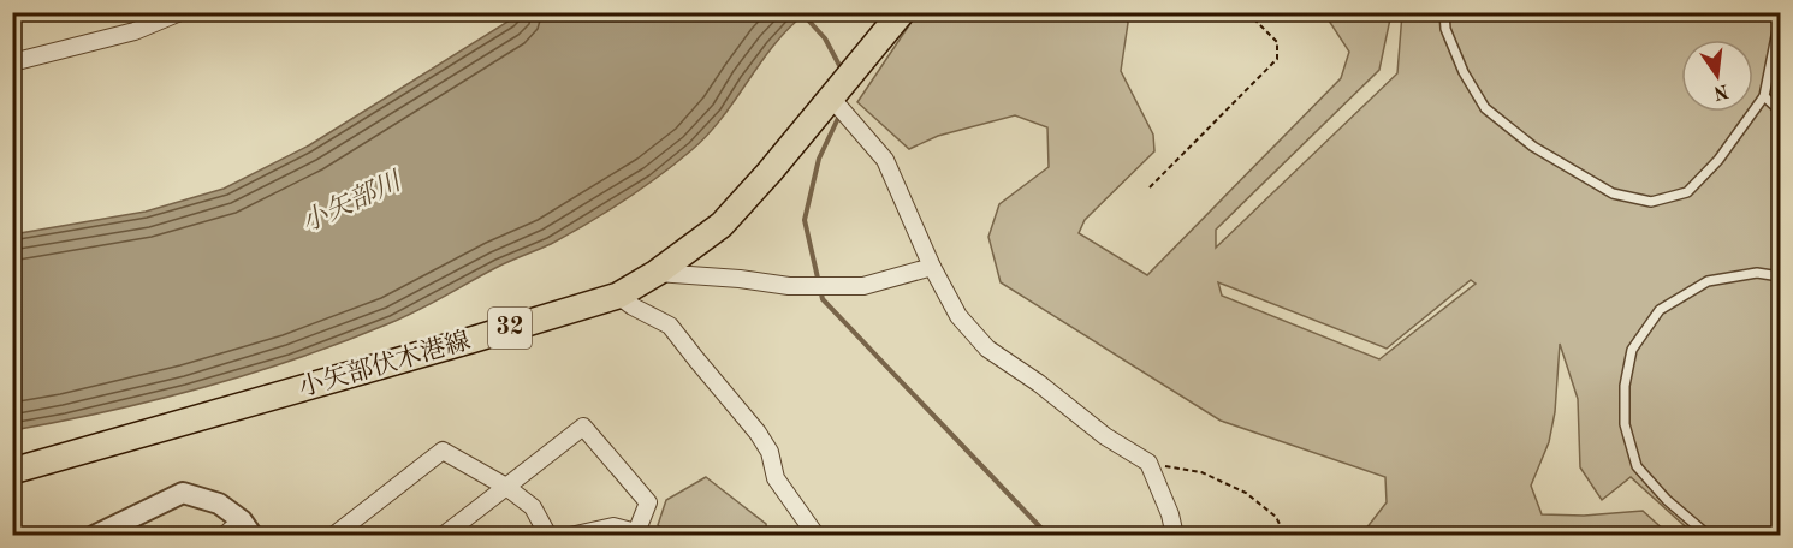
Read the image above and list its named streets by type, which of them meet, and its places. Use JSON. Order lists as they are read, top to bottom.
{
  "streets": {
    "main road": ["32", "小矢部伏木港線"]
  },
  "water": ["小矢部川"],
  "north": "bottom"
}
